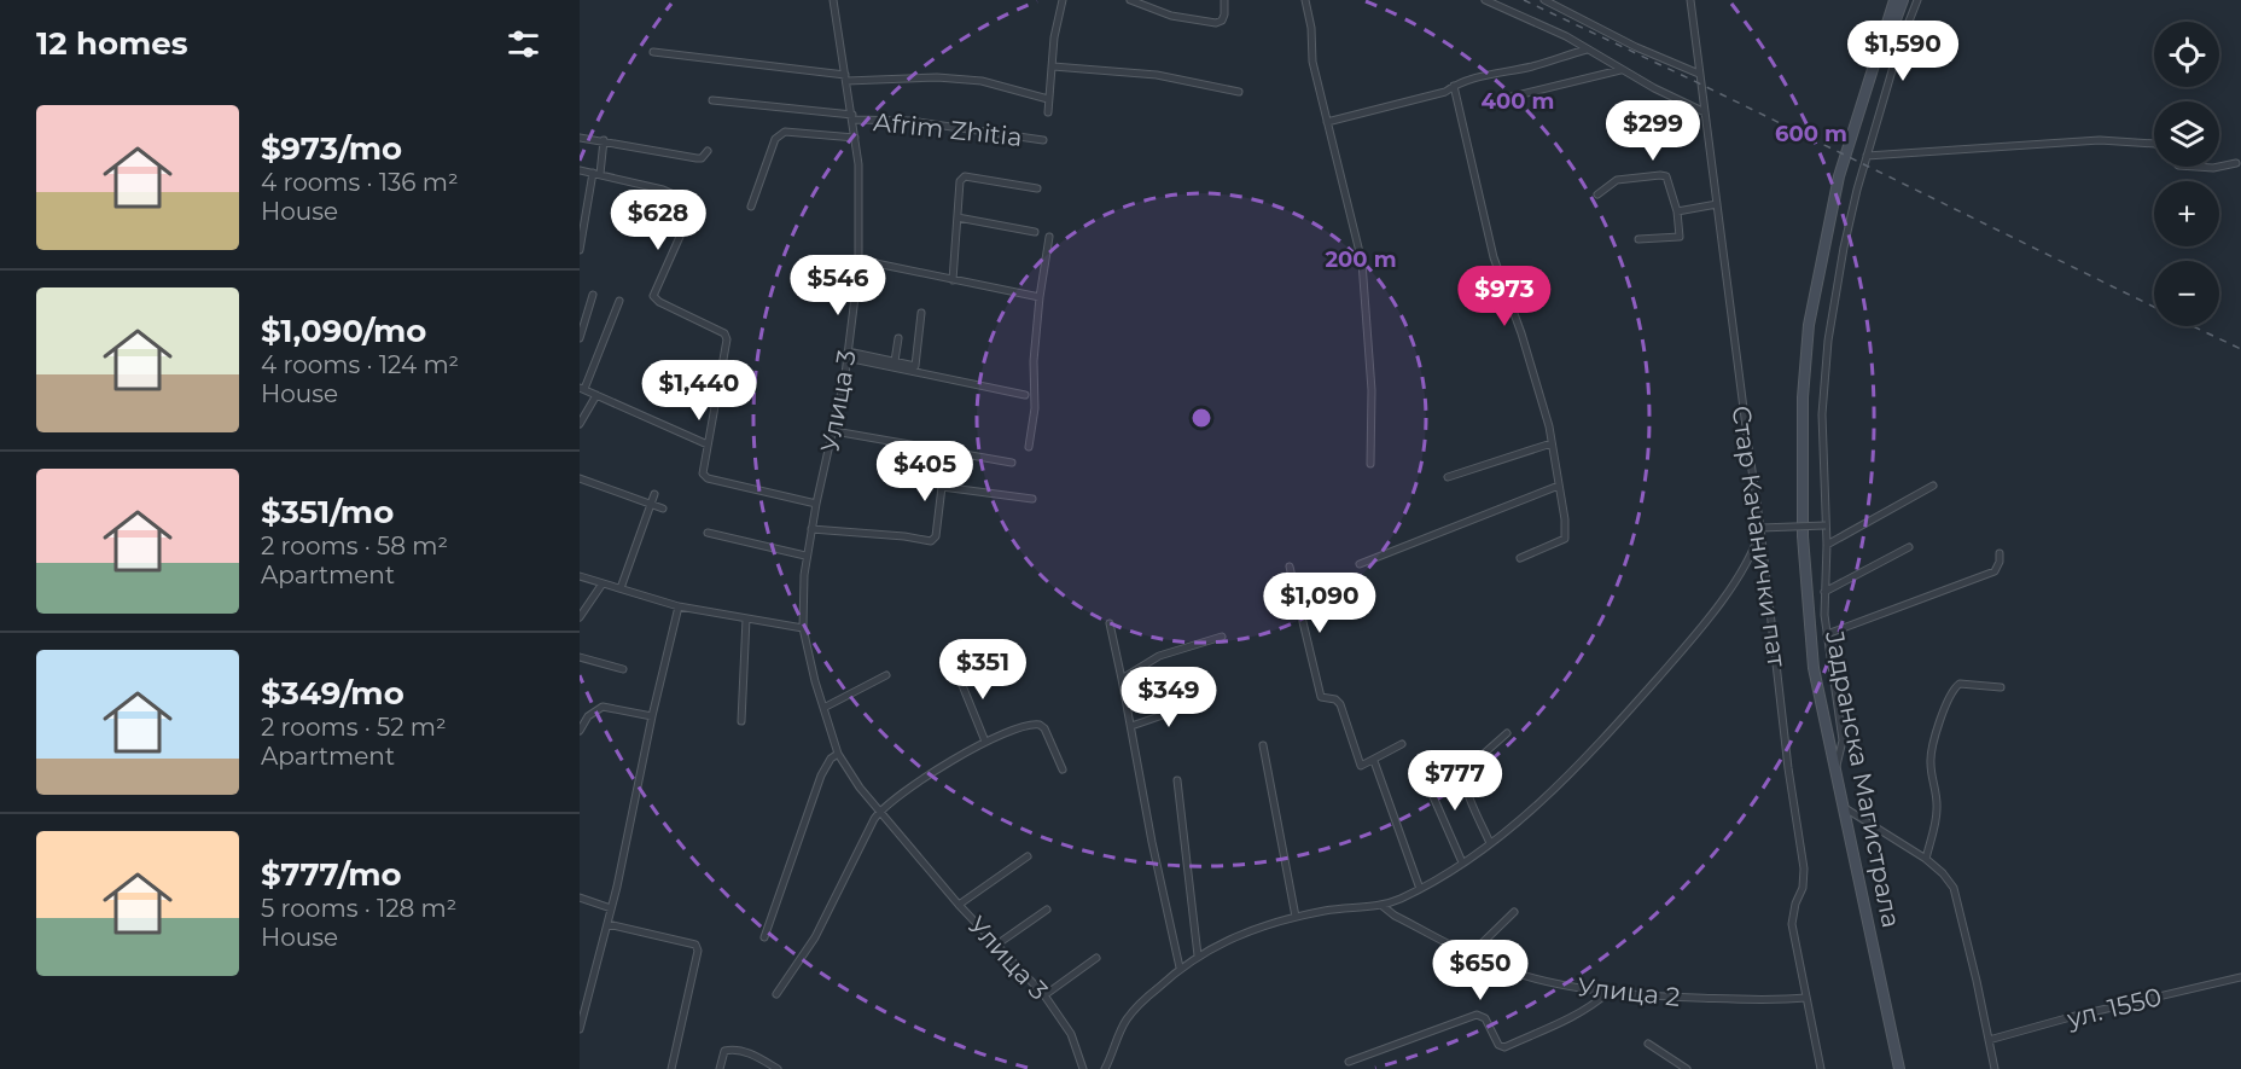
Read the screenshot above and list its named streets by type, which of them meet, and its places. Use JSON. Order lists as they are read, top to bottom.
{
  "streets": {
    "street": [
      "Afrim Zhitia",
      "Улица 3",
      "Стар Качанички пат",
      "Јадранска Магистрала",
      "Улица 2",
      "ул. 1550"
    ]
  },
  "crossings": [
    ["Afrim Zhitia", "Улица 3"],
    ["Стар Качанички пат", "Улица 2"]
  ],
  "page": {
    "heading": "12 homes",
    "price": [
      "$1,590",
      "$299",
      "$628",
      "$546",
      "$973",
      "$1,440",
      "$405",
      "$1,090",
      "$351",
      "$349",
      "$777",
      "$650"
    ],
    "map_buttons": ["+", "−"],
    "list": [
      {
        "name": "$973/mo",
        "note": "4 rooms · 136 m² · House"
      },
      {
        "name": "$1,090/mo",
        "note": "4 rooms · 124 m² · House"
      },
      {
        "name": "$351/mo",
        "note": "2 rooms · 58 m² · Apartment"
      },
      {
        "name": "$349/mo",
        "note": "2 rooms · 52 m² · Apartment"
      },
      {
        "name": "$777/mo",
        "note": "5 rooms · 128 m² · House"
      }
    ]
  },
  "rings": ["400 m", "600 m", "200 m"]
}
